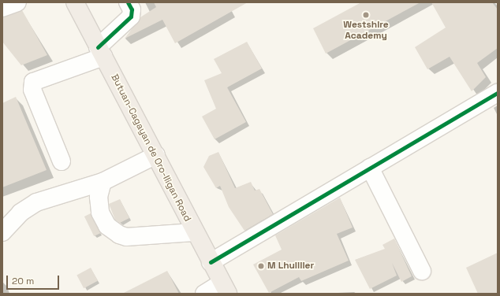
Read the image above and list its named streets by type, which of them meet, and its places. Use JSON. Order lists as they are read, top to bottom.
{
  "streets": {
    "highway": ["Butuan-Cagayan de Oro-Iligan Road"]
  },
  "places": ["Westshire Academy", "M Lhuillier"],
  "scale_bar": "20 m"
}
